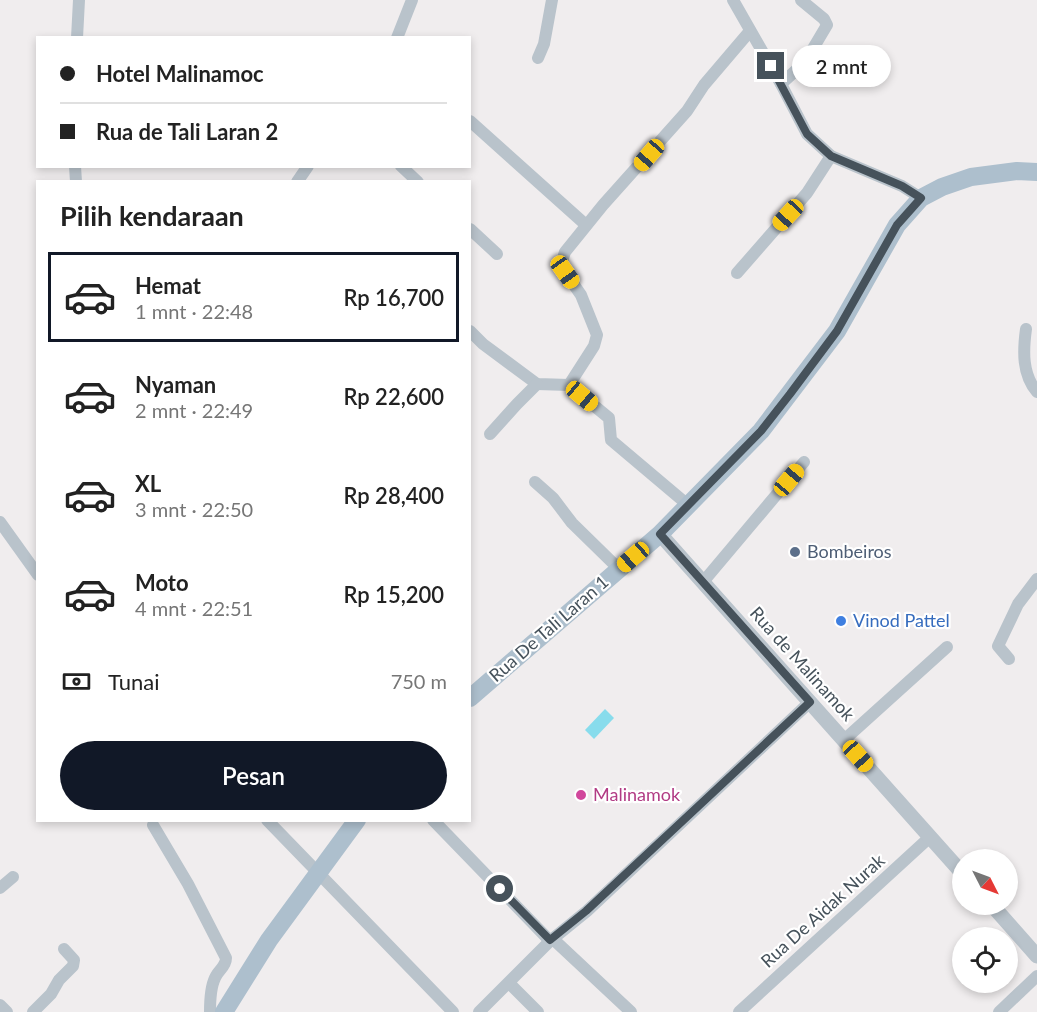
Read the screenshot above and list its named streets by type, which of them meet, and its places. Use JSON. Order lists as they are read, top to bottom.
{
  "streets": {
    "main road": ["Rua De Tali Laran 1"],
    "street": ["Rua de Malinamok", "Rua De Aidak Nurak"]
  },
  "crossings": [
    ["Rua De Tali Laran 1", "Rua de Malinamok"],
    ["Rua de Malinamok", "Rua De Aidak Nurak"]
  ],
  "places": ["Bombeiros", "Vinod Pattel", "Malinamok"],
  "north": "bottom right",
  "page": {
    "banner": ["Hotel Malinamoc", "Rua de Tali Laran 2"],
    "bubble": "2 mnt",
    "heading": "Pilih kendaraan",
    "list": [
      {
        "name": "Hemat",
        "note": "1 mnt · 22:48",
        "value": "Rp 16,700"
      },
      {
        "name": "Nyaman",
        "note": "2 mnt · 22:49",
        "value": "Rp 22,600"
      },
      {
        "name": "XL",
        "note": "3 mnt · 22:50",
        "value": "Rp 28,400"
      },
      {
        "name": "Moto",
        "note": "4 mnt · 22:51",
        "value": "Rp 15,200"
      }
    ],
    "pay": ["Tunai", "750 m"],
    "buttons": "Pesan"
  }
}
